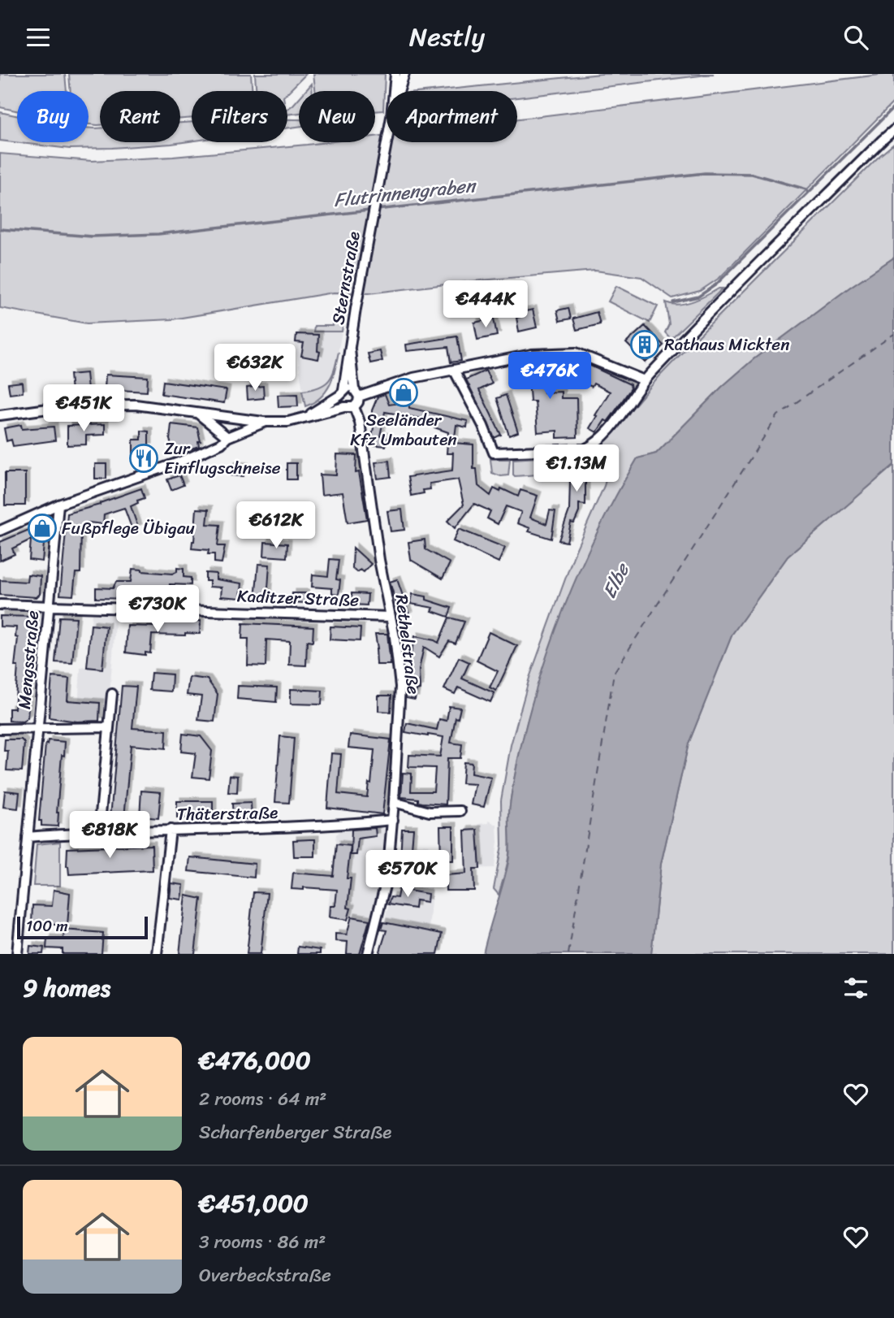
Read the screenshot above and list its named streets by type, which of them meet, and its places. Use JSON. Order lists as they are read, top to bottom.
{
  "streets": {
    "street": [
      "Sternstraße",
      "Kaditzer Straße",
      "Rethelstraße",
      "Mengsstraße",
      "Thäterstraße"
    ]
  },
  "crossings": [
    ["Sternstraße", "Rethelstraße"],
    ["Kaditzer Straße", "Rethelstraße"],
    ["Kaditzer Straße", "Mengsstraße"],
    ["Rethelstraße", "Thäterstraße"],
    ["Mengsstraße", "Thäterstraße"]
  ],
  "water": ["Flutrinnengraben", "Elbe"],
  "places": {
    "building": ["Rathaus Mickten"],
    "shop": ["Seeländer Kfz Umbauten", "Fußpflege Übigau"],
    "restaurant": ["Zur Einflugschneise"]
  },
  "scale_bar": "100 m",
  "page": {
    "header": "Nestly",
    "chip": [
      "Buy",
      "Rent",
      "Filters",
      "New",
      "Apartment"
    ],
    "price": [
      "€444K",
      "€632K",
      "€476K",
      "€451K",
      "€1.13M",
      "€612K",
      "€730K",
      "€818K",
      "€570K"
    ],
    "scale": "100 m",
    "heading": "9 homes",
    "list": [
      {
        "name": "€476,000",
        "note": "2 rooms · 64 m² · Scharfenberger Straße"
      },
      {
        "name": "€451,000",
        "note": "3 rooms · 86 m² · Overbeckstraße"
      }
    ]
  }
}
